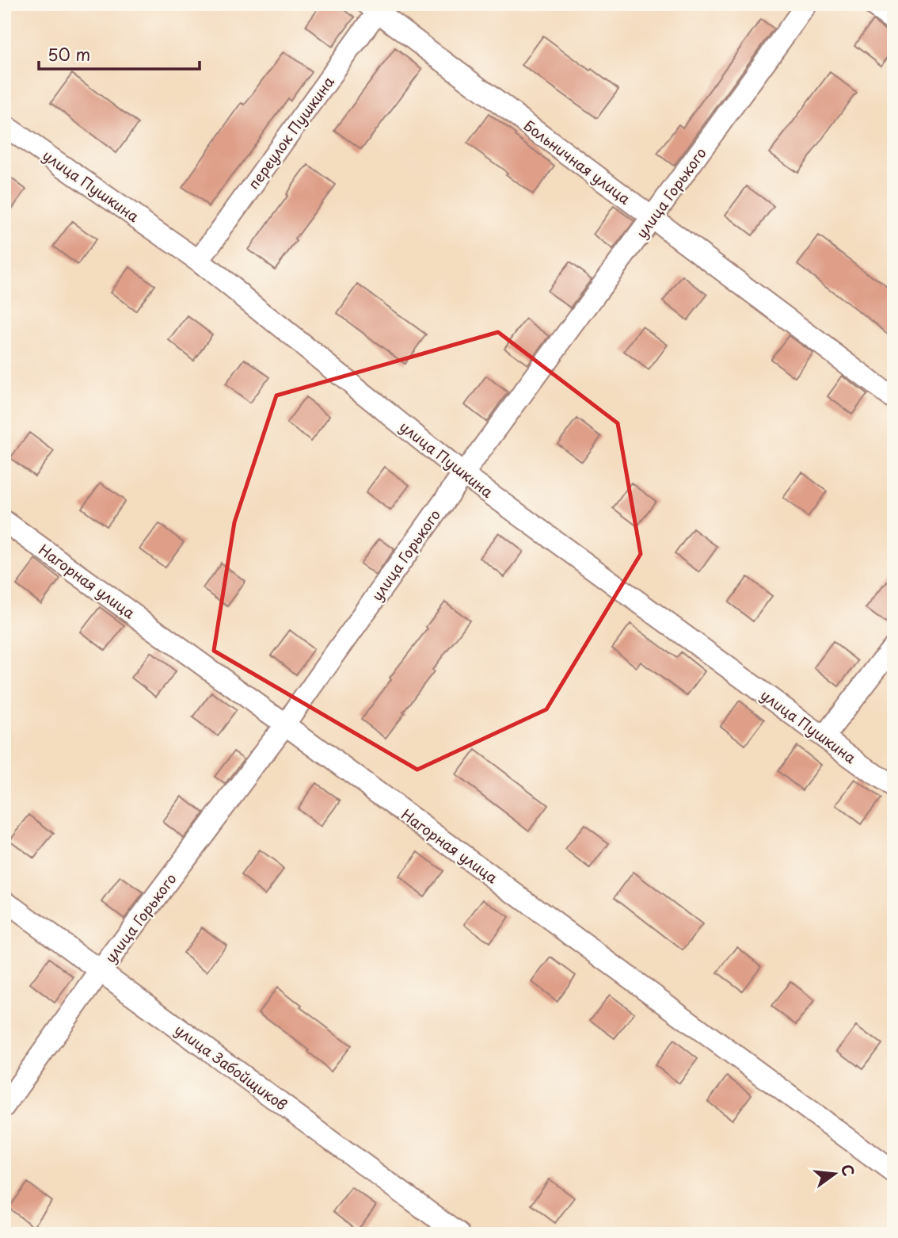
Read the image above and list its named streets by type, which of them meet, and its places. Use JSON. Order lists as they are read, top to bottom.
{
  "streets": {
    "street": [
      "переулок Пушкина",
      "Больничная улица",
      "улица Пушкина",
      "улица Горького",
      "Нагорная улица",
      "улица Забойщиков"
    ]
  },
  "crossings": [
    ["переулок Пушкина", "Больничная улица"],
    ["переулок Пушкина", "улица Пушкина"],
    ["Больничная улица", "улица Горького"],
    ["улица Пушкина", "улица Горького"],
    ["улица Горького", "Нагорная улица"],
    ["улица Горького", "улица Забойщиков"]
  ],
  "scale_bar": "50 m",
  "north": "right"
}
